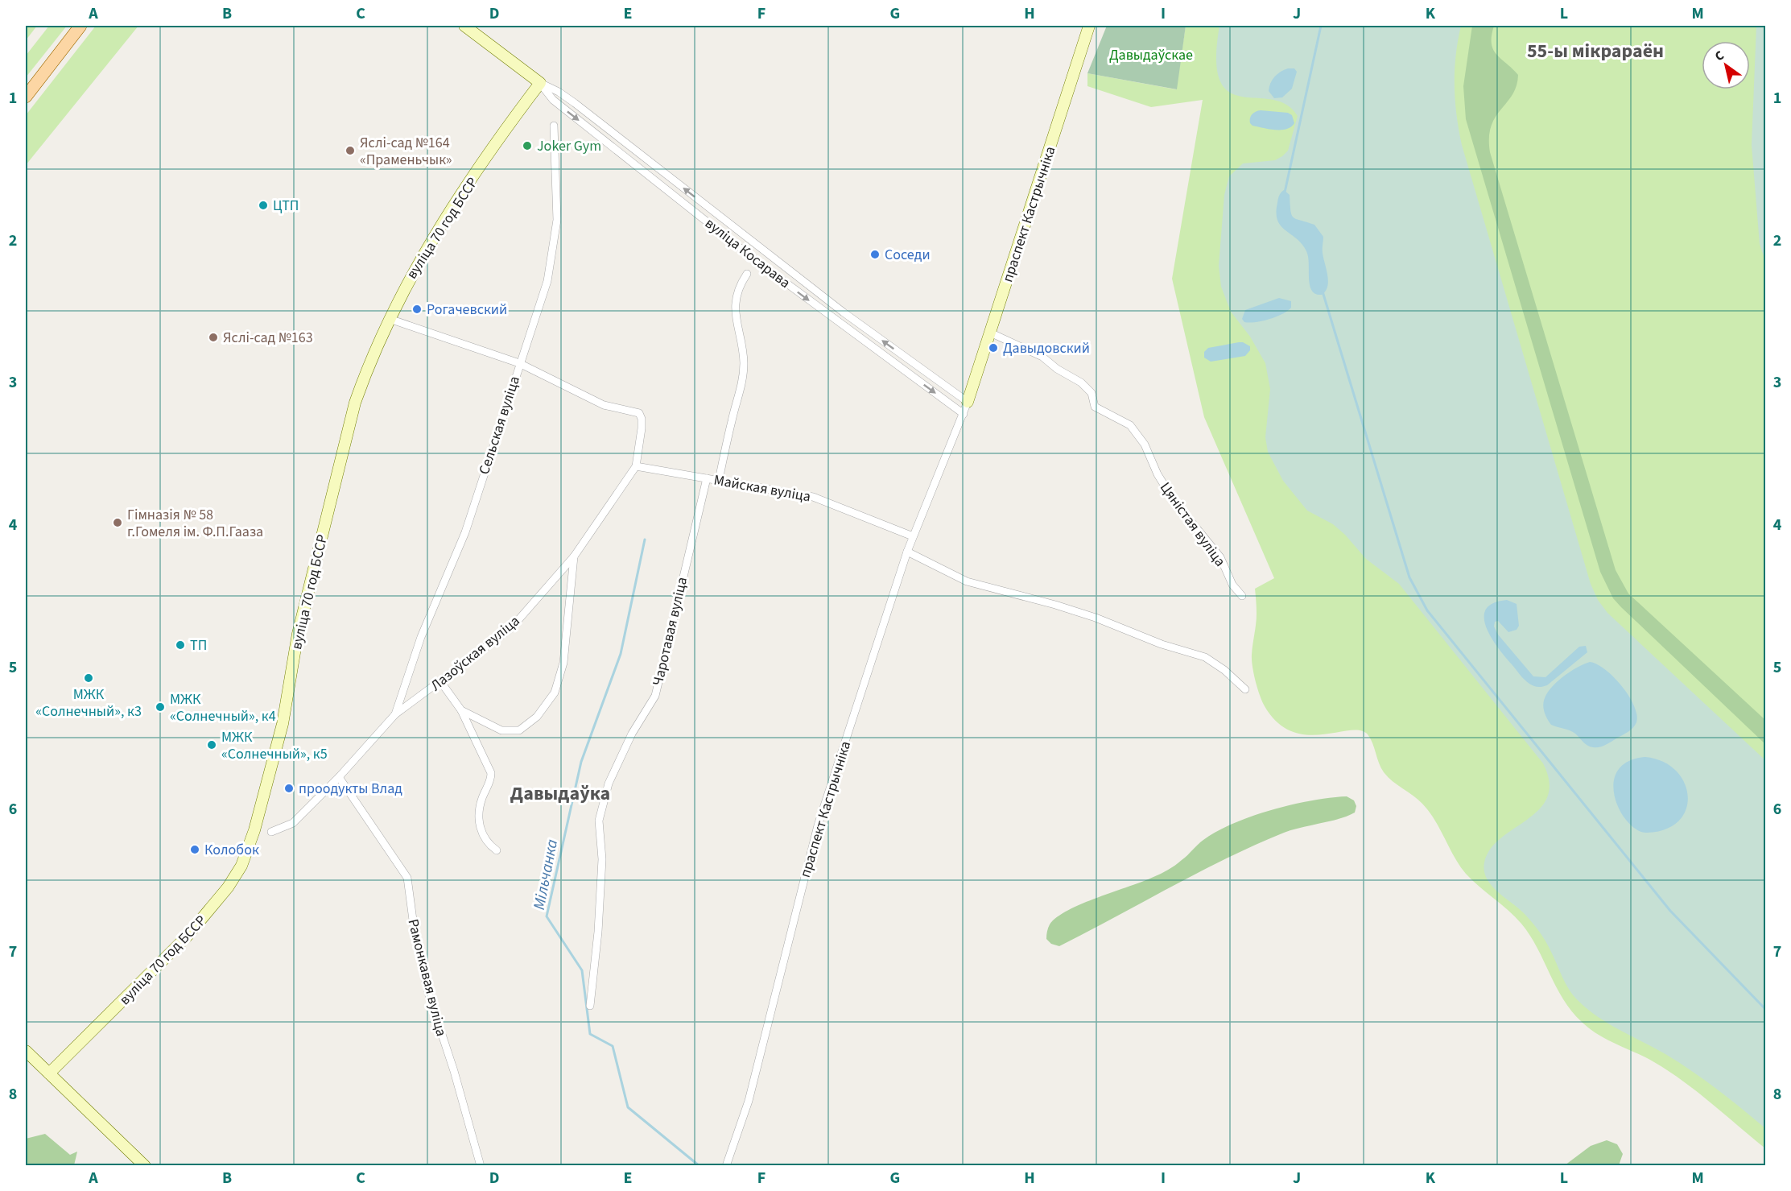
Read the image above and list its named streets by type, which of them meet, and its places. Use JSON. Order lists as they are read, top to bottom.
{
  "streets": {
    "street": [
      "праспект Кастрычніка",
      "вуліца 70 год БССР",
      "вуліца Косарава",
      "Сельская вуліца",
      "Майская вуліца",
      "Цяністая вуліца",
      "Чаротавая вуліца",
      "Лазоўская вуліца",
      "Рамонкавая вуліца"
    ]
  },
  "crossings": [
    ["праспект Кастрычніка", "вуліца Косарава"],
    ["праспект Кастрычніка", "Майская вуліца"],
    ["праспект Кастрычніка", "Цяністая вуліца"],
    ["вуліца 70 год БССР", "вуліца Косарава"],
    ["Сельская вуліца", "Лазоўская вуліца"],
    ["Майская вуліца", "Чаротавая вуліца"],
    ["Майская вуліца", "Лазоўская вуліца"],
    ["Лазоўская вуліца", "Рамонкавая вуліца"]
  ],
  "districts": ["55-ы мікрараён", "Давыдаўка"],
  "water": ["Мільчанка"],
  "parks": ["Давыдаўскае"],
  "places": [
    "Joker Gym",
    "Яслі-сад №164 «Праменьчык»",
    "ЦТП",
    "Соседи",
    "Рогачевский",
    "Яслі-сад №163",
    "Давыдовский",
    "Гімназія № 58 г.Гомеля ім. Ф.П.Гааза",
    "ТП",
    "МЖК «Солнечный», к3",
    "МЖК «Солнечный», к4",
    "МЖК «Солнечный», к5",
    "проодукты Влад",
    "Колобок"
  ],
  "north": "top left",
  "grid": {
    "columns": [
      "A",
      "B",
      "C",
      "D",
      "E",
      "F",
      "G",
      "H",
      "I",
      "J",
      "K",
      "L",
      "M"
    ],
    "rows": [
      "1",
      "2",
      "3",
      "4",
      "5",
      "6",
      "7",
      "8"
    ]
  }
}
